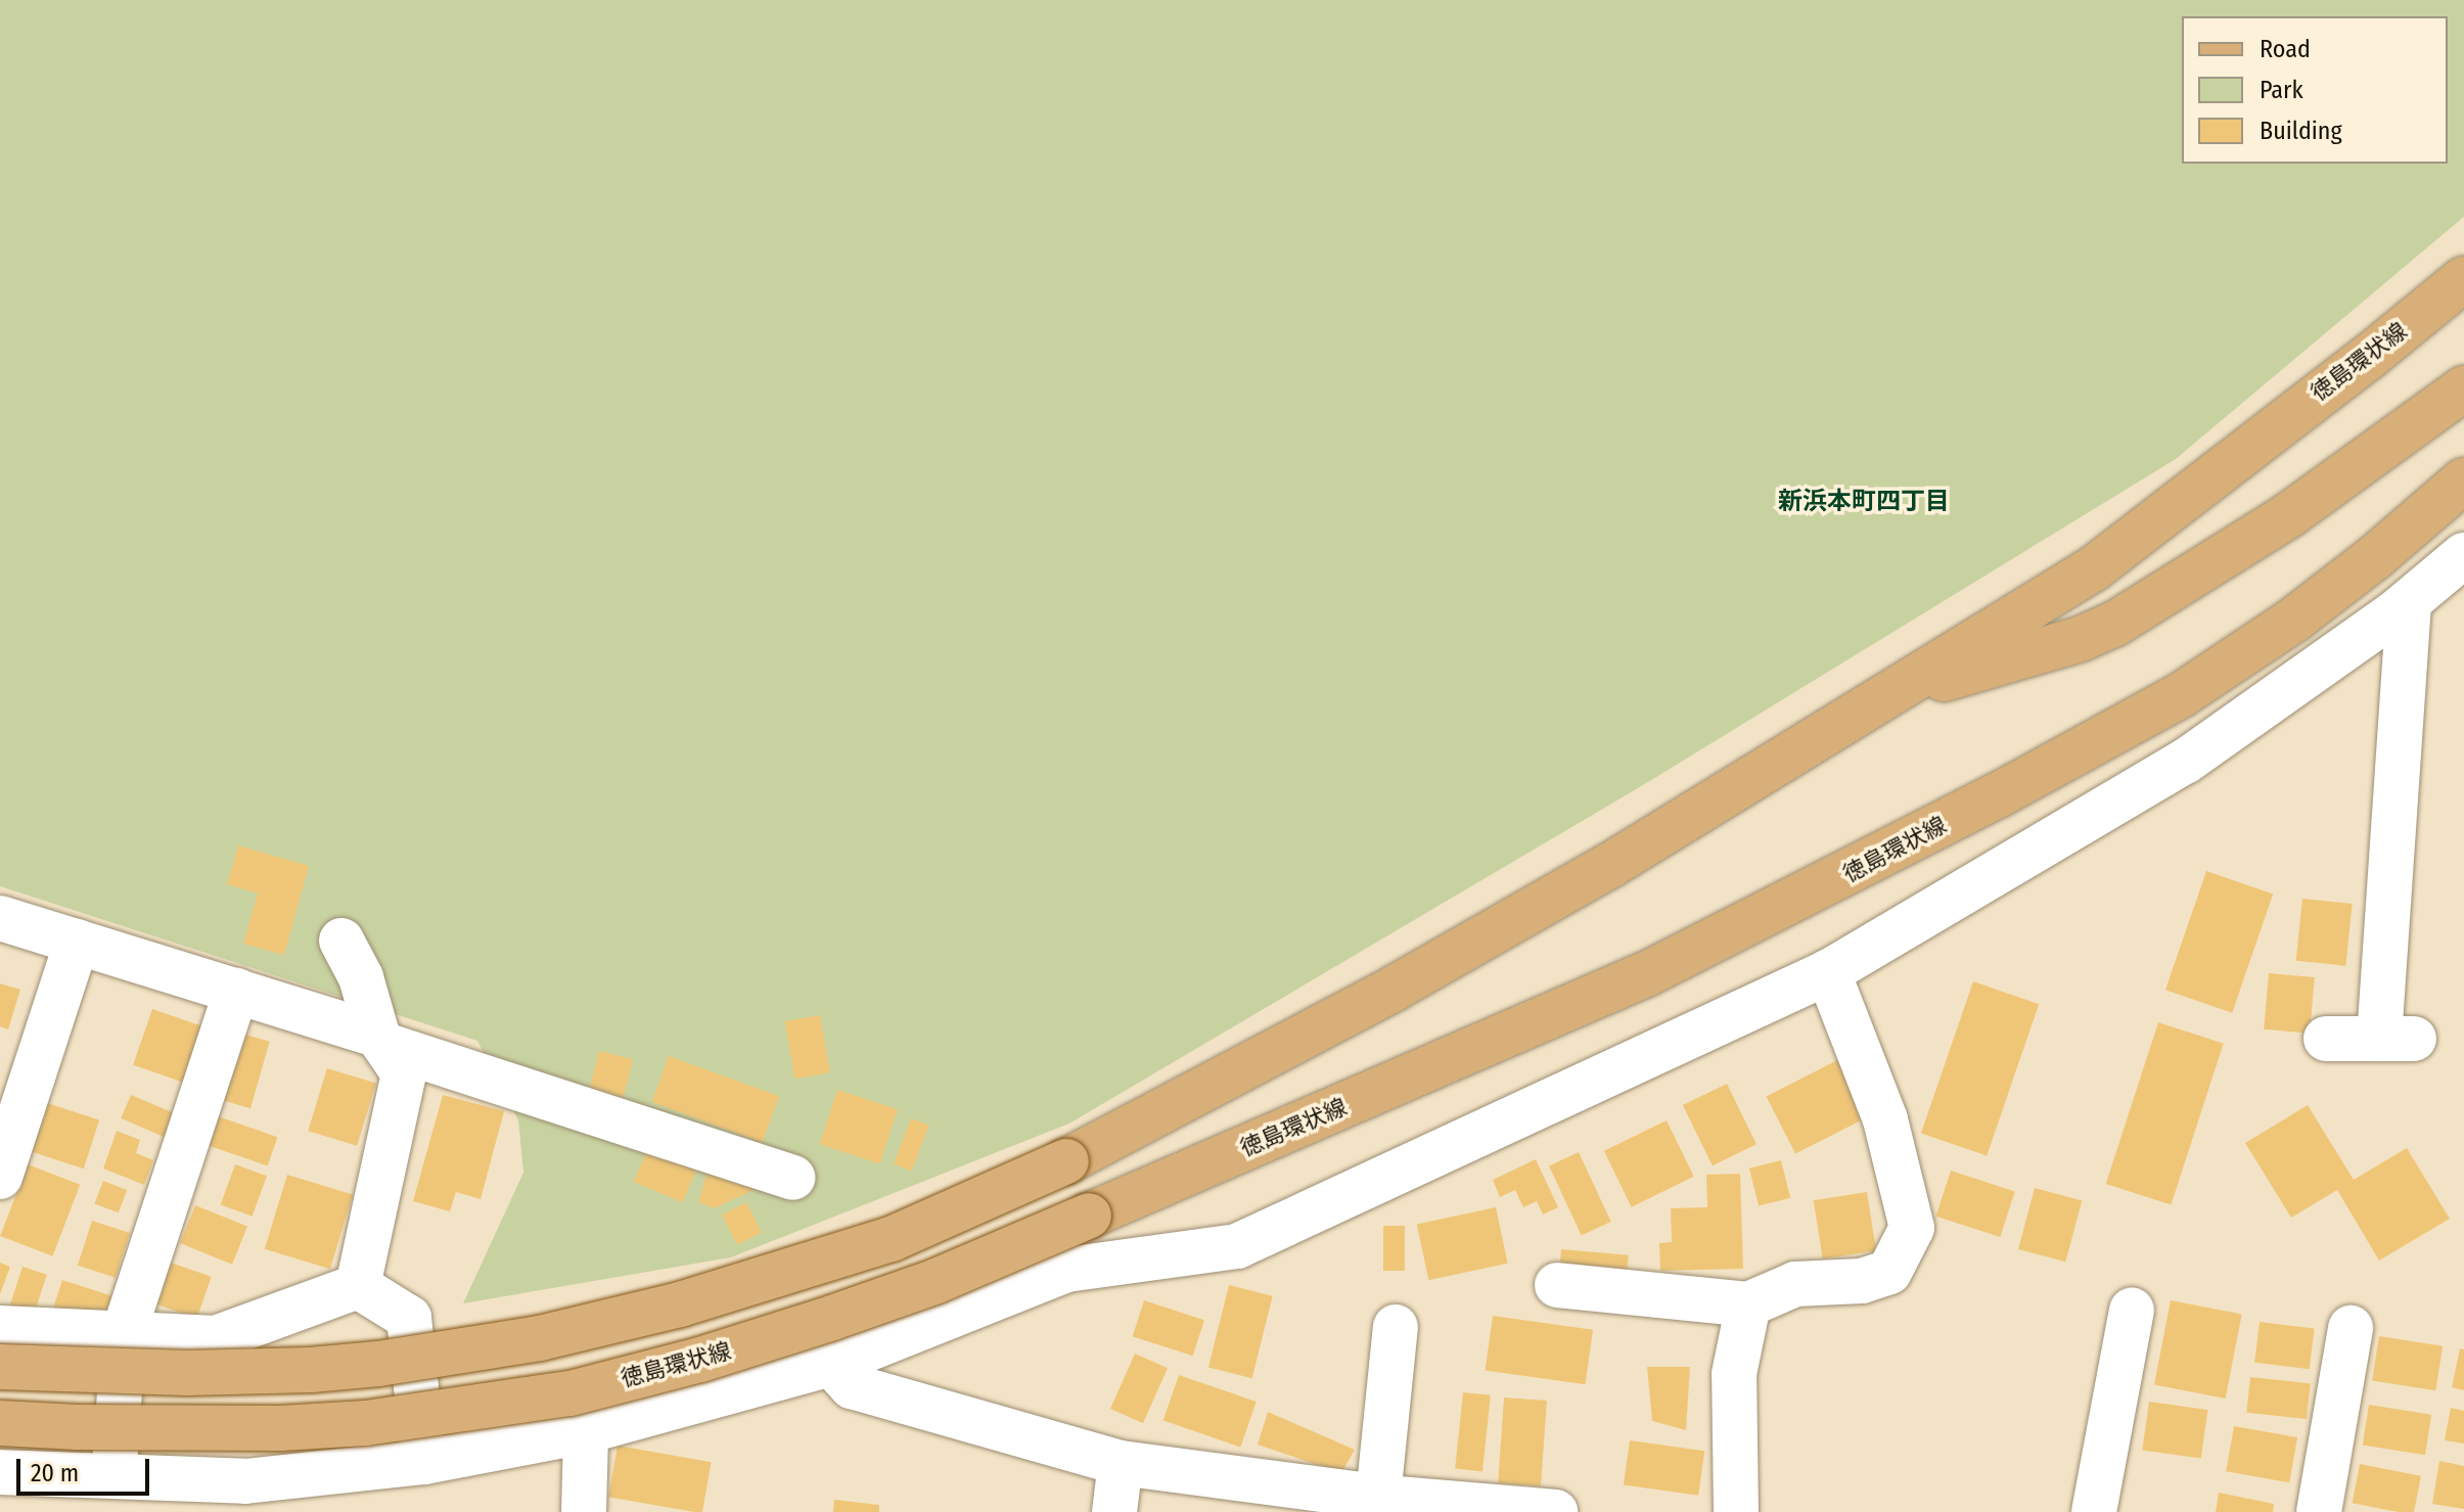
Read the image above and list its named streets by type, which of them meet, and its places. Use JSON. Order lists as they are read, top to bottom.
{
  "streets": {
    "main road": ["徳島環状線"]
  },
  "districts": ["新浜本町四丁目"],
  "legend": ["Road", "Park", "Building"],
  "scale_bar": "20 m"
}
